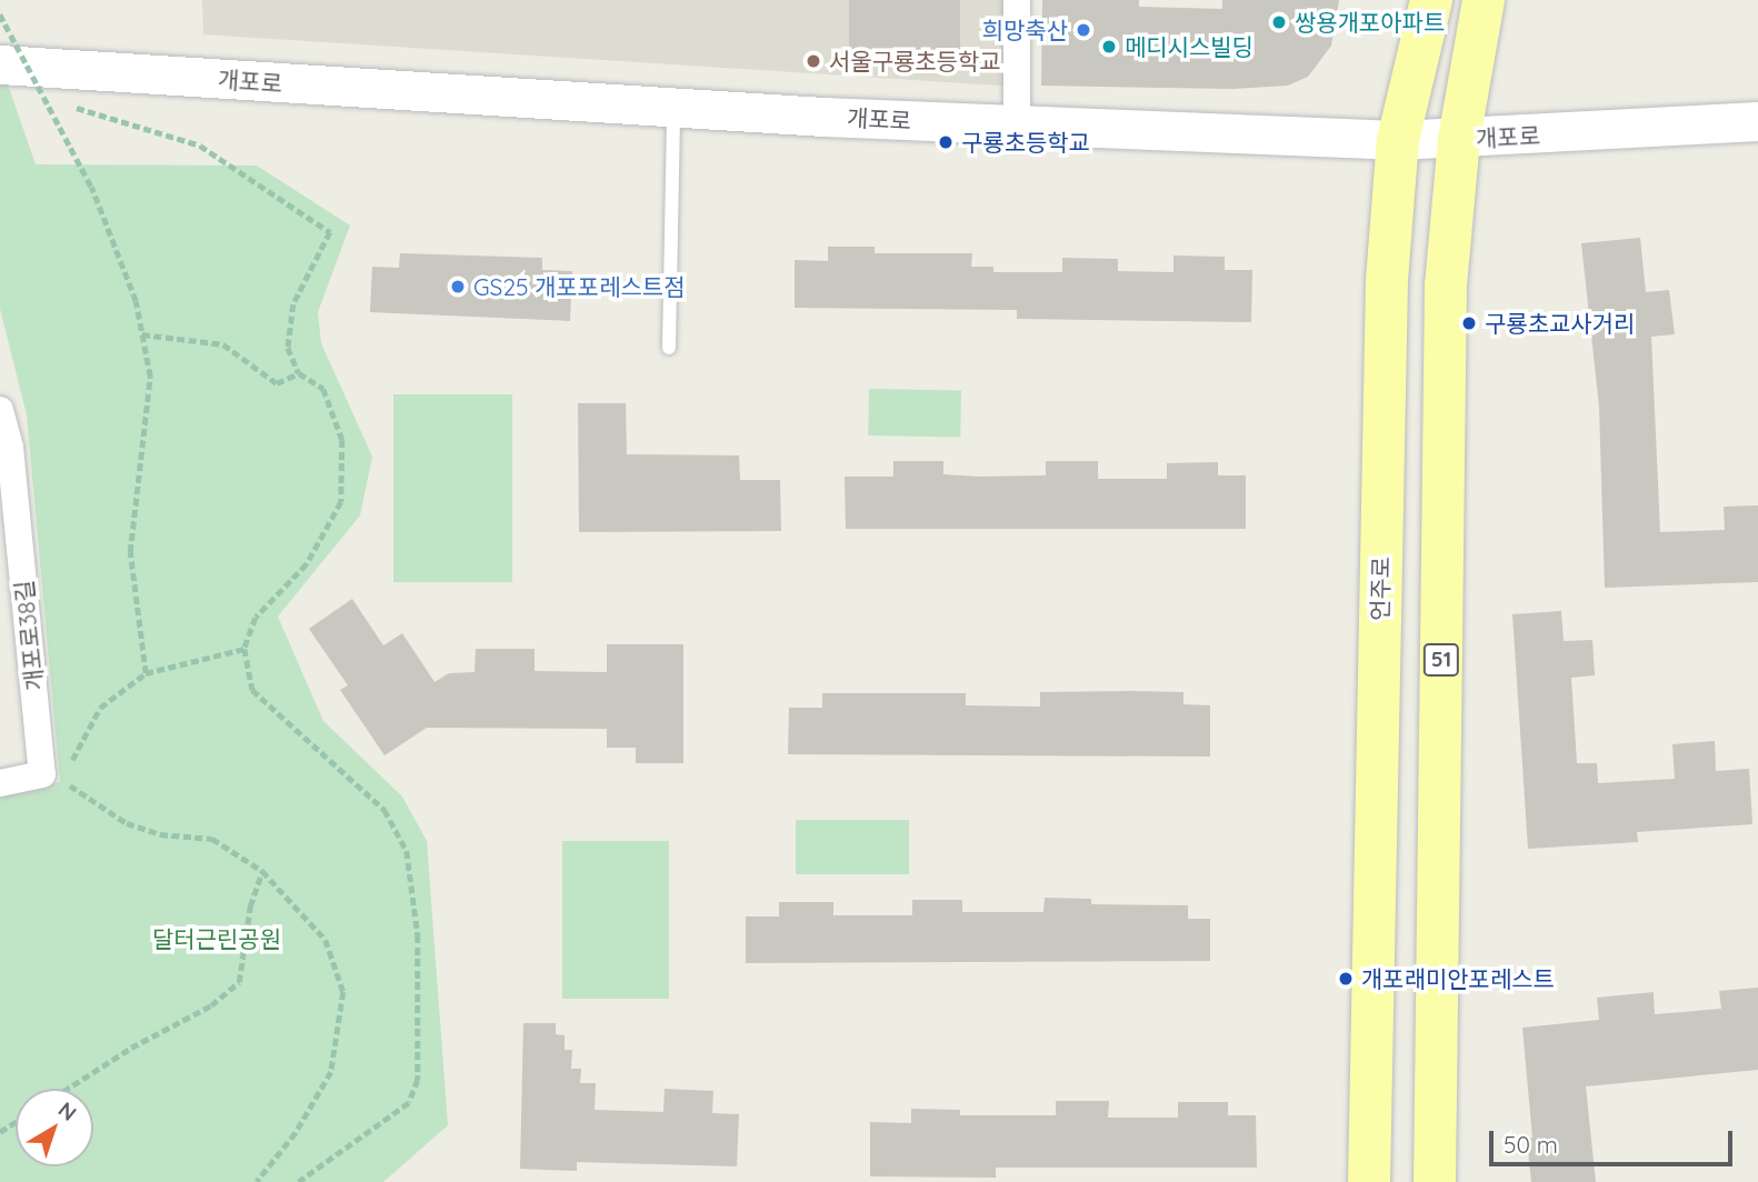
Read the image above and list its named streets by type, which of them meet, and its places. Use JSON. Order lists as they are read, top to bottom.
{
  "streets": {
    "main road": ["언주로", "51"],
    "street": ["개포로", "개포로38길"]
  },
  "crossings": [
    ["개포로", "언주로"],
    ["개포로", "51"]
  ],
  "parks": ["달터근린공원"],
  "places": [
    "쌍용개포아파트",
    "희망축산",
    "메디시스빌딩",
    "서울구룡초등학교",
    "구룡초등학교",
    "GS25 개포포레스트점",
    "구룡초교사거리",
    "개포래미안포레스트"
  ],
  "scale_bar": "50 m",
  "north": "top right"
}
